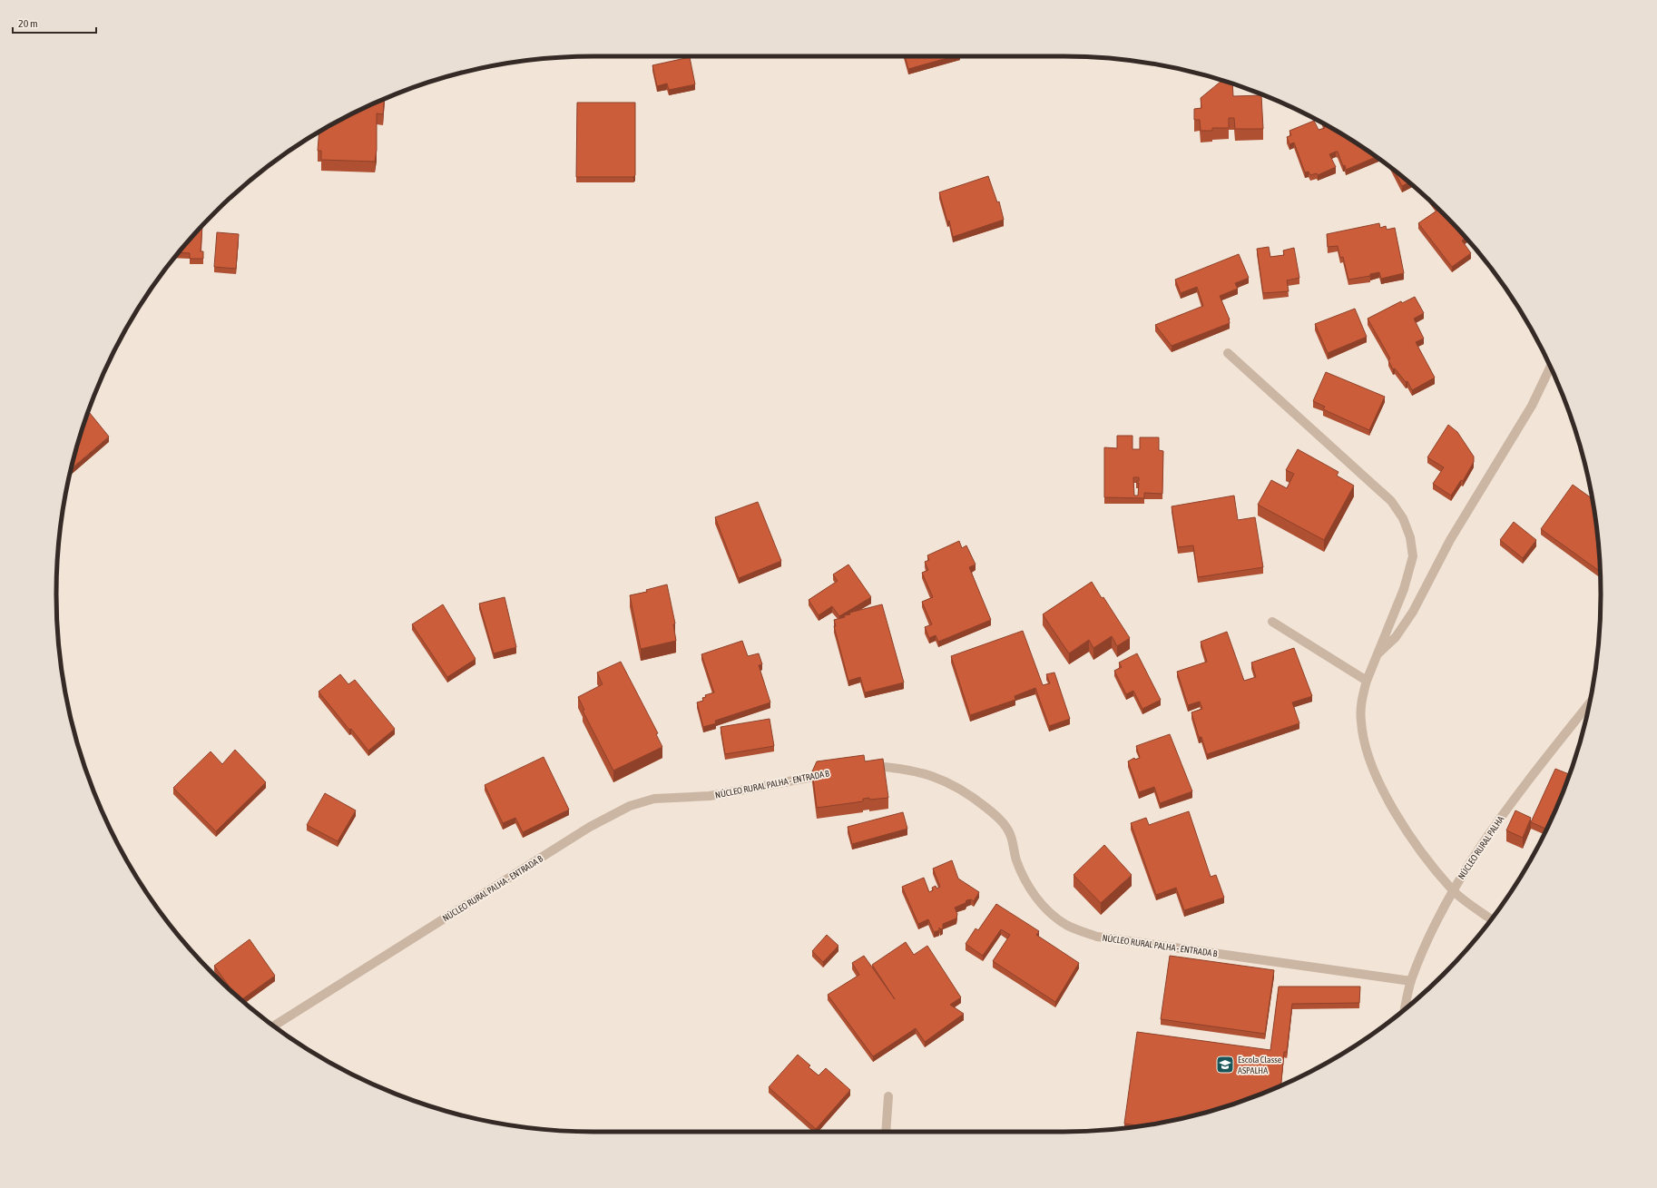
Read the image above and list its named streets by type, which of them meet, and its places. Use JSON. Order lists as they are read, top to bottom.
{
  "streets": {
    "street": ["NÚCLEO RURAL PALHA - ENTRADA B", "NÚCLEO RURAL PALHA"]
  },
  "crossings": [
    ["NÚCLEO RURAL PALHA - ENTRADA B", "NÚCLEO RURAL PALHA"]
  ],
  "places": {
    "school or university": ["Escola Classe ASPALHA"]
  },
  "scale_bar": "20 m"
}
